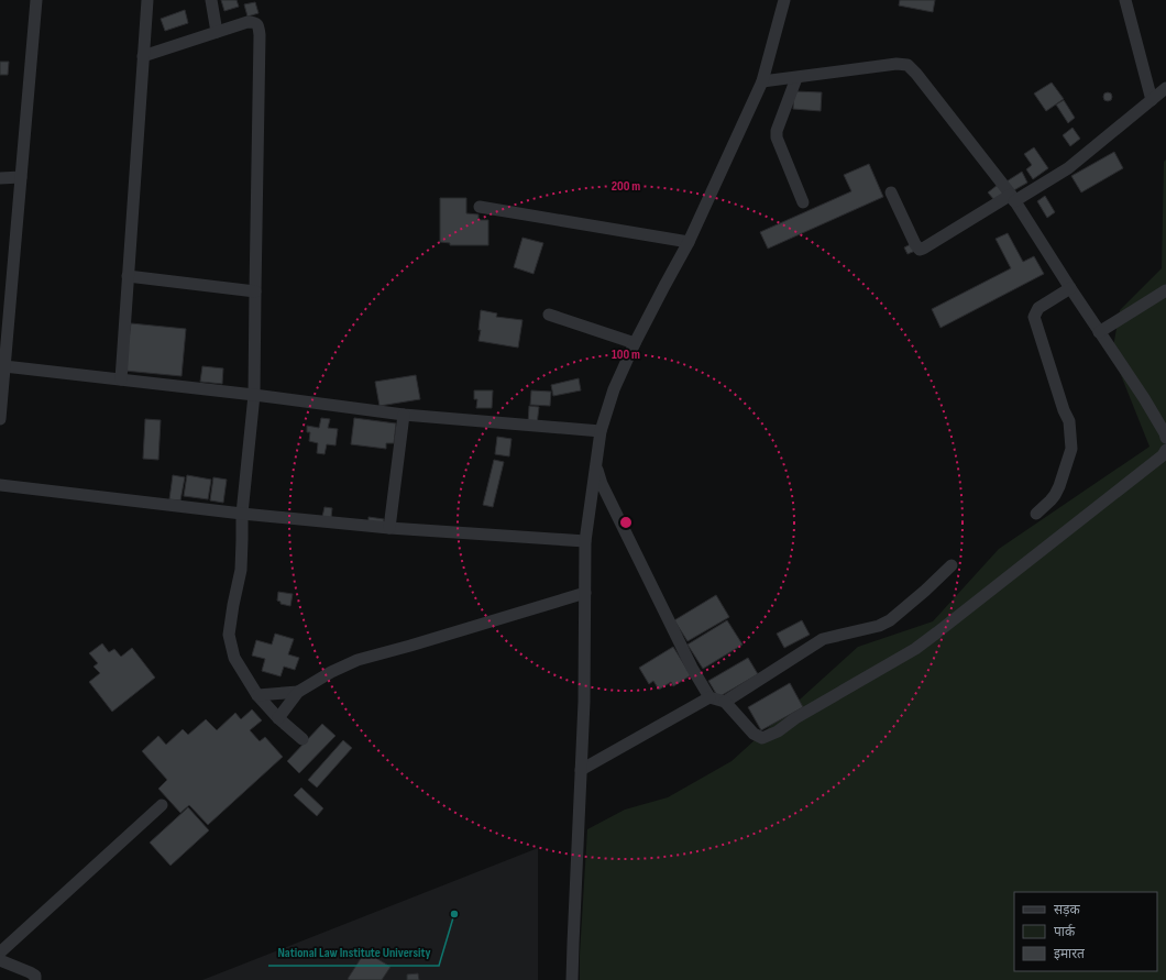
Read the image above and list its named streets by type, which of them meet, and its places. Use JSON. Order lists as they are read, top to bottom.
{
  "places": ["National Law Institute University"],
  "legend": ["सड़क", "पार्क", "इमारत"],
  "rings": ["200 m", "100 m"]
}
